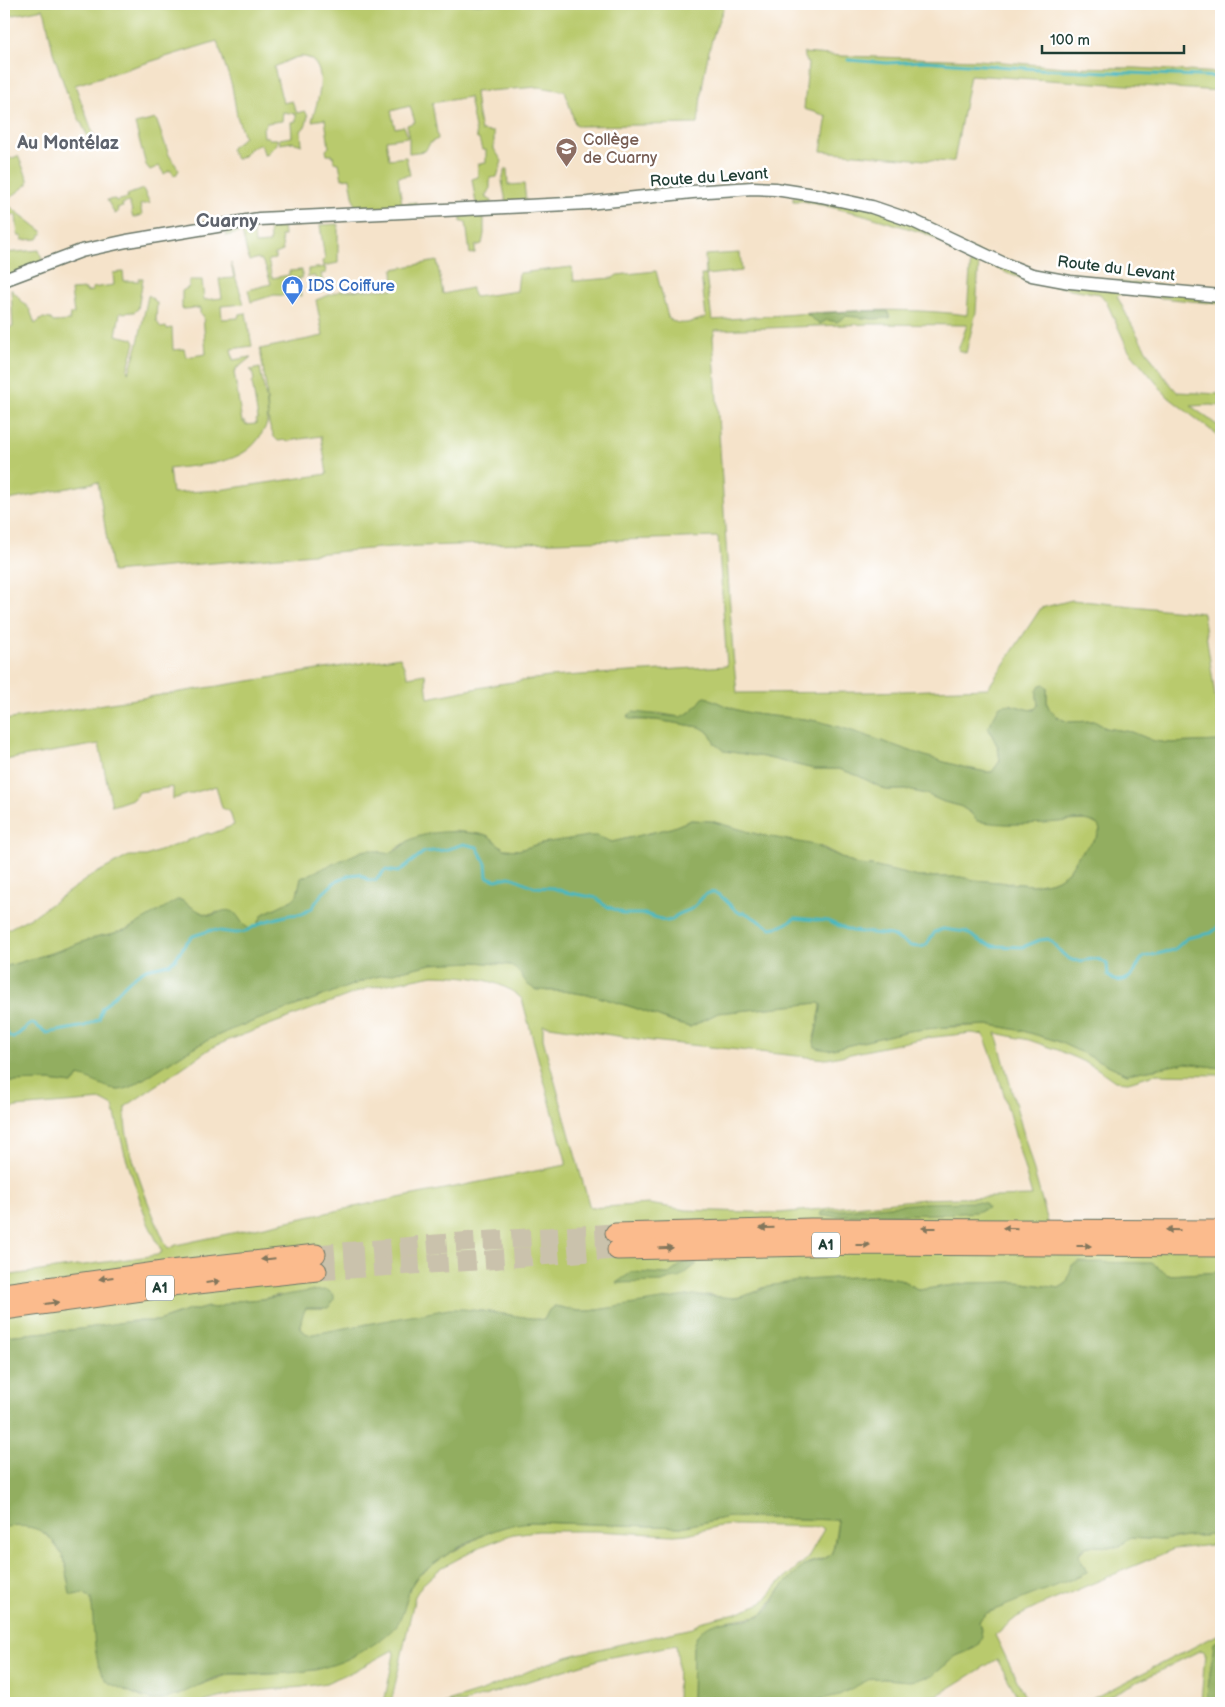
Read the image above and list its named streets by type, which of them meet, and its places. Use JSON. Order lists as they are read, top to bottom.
{
  "streets": {
    "highway": ["A1"],
    "street": ["Route du Levant"]
  },
  "districts": ["Au Montélaz", "Cuarny"],
  "places": {
    "school or university": ["Collège de Cuarny"],
    "shop": ["IDS Coiffure"]
  },
  "scale_bar": "100 m"
}
